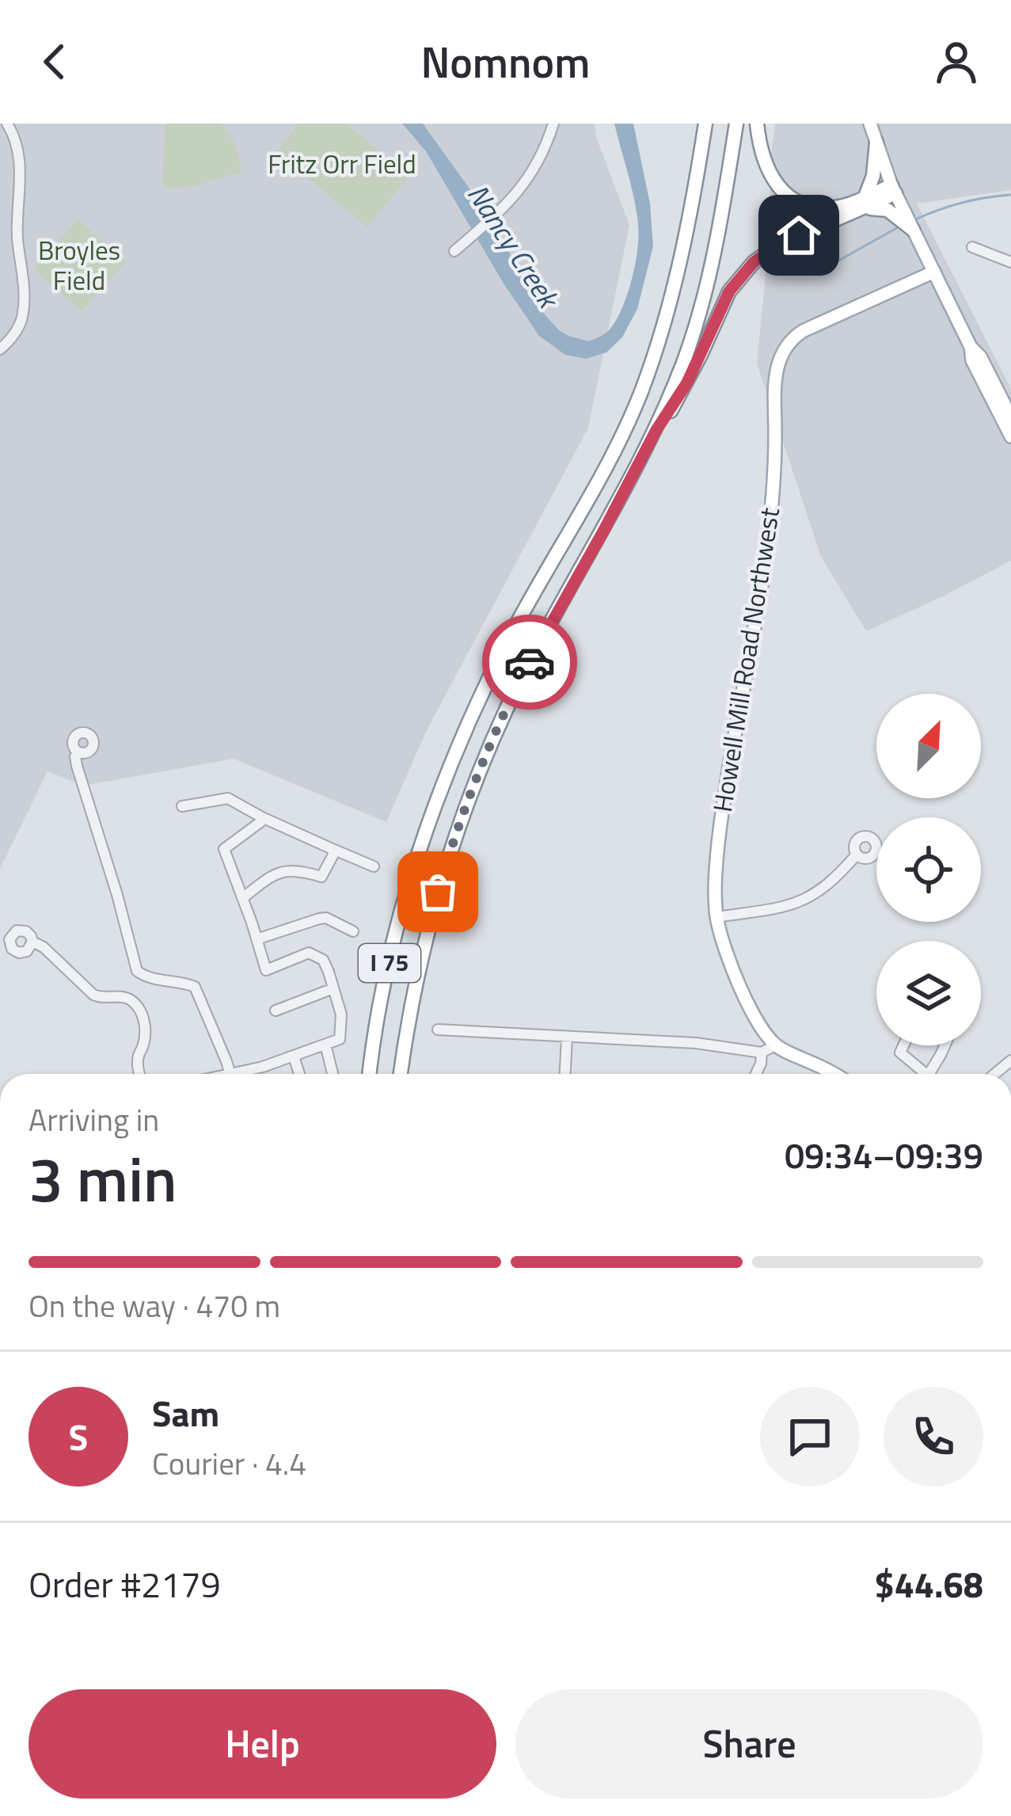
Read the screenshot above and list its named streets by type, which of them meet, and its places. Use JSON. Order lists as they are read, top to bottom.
{
  "streets": {
    "highway": ["I 75"],
    "main road": ["Howell Mill Road Northwest"]
  },
  "water": ["Nancy Creek"],
  "parks": ["Fritz Orr Field", "Broyles Field"],
  "north": "top right",
  "page": {
    "header": "Nomnom",
    "heading": ["3 min", "Arriving in", "09:34–09:39"],
    "panel": [
      "Sam",
      "Courier · 4.4",
      "Order #2179",
      "$44.68"
    ],
    "bar": "On the way · 470 m",
    "round": "S",
    "buttons": ["Help", "Share"]
  }
}
